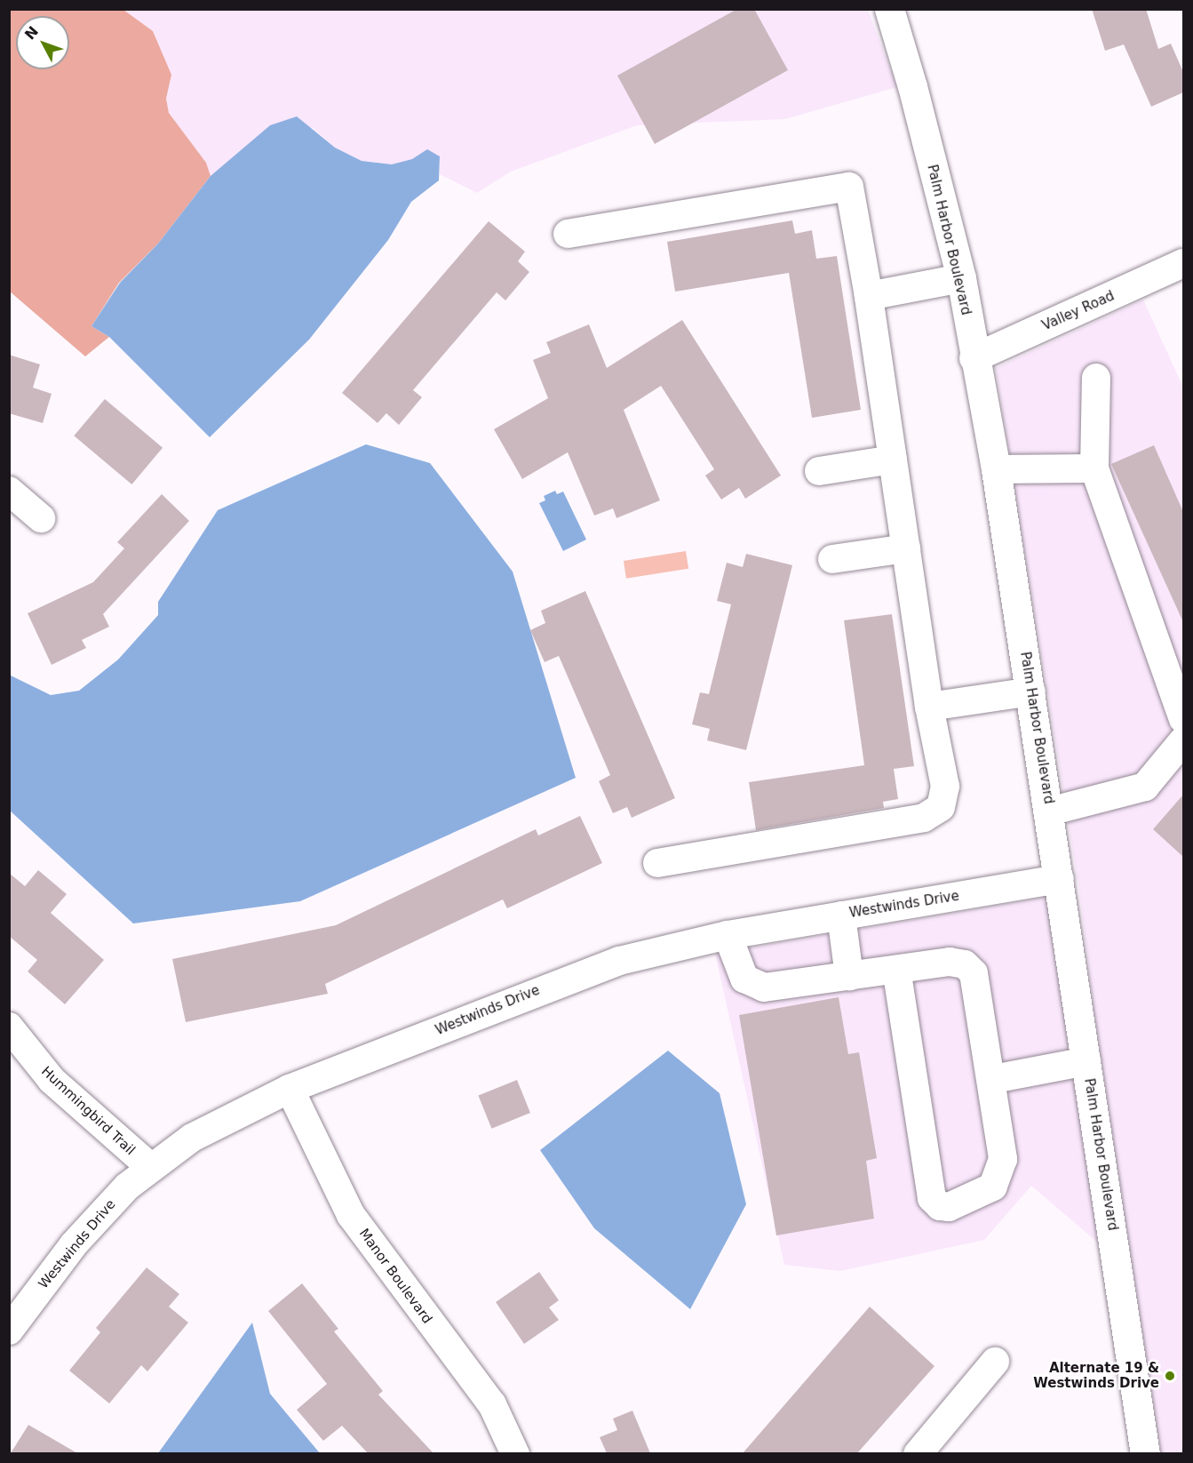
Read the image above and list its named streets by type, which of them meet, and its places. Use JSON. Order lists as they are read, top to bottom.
{
  "streets": {
    "main road": ["Palm Harbor Boulevard"],
    "street": [
      "Valley Road",
      "Westwinds Drive",
      "Hummingbird Trail",
      "Manor Boulevard"
    ]
  },
  "crossings": [
    ["Palm Harbor Boulevard", "Valley Road"],
    ["Palm Harbor Boulevard", "Westwinds Drive"],
    ["Westwinds Drive", "Hummingbird Trail"],
    ["Westwinds Drive", "Manor Boulevard"]
  ],
  "places": ["Alternate 19 & Westwinds Drive"],
  "north": "top left"
}
